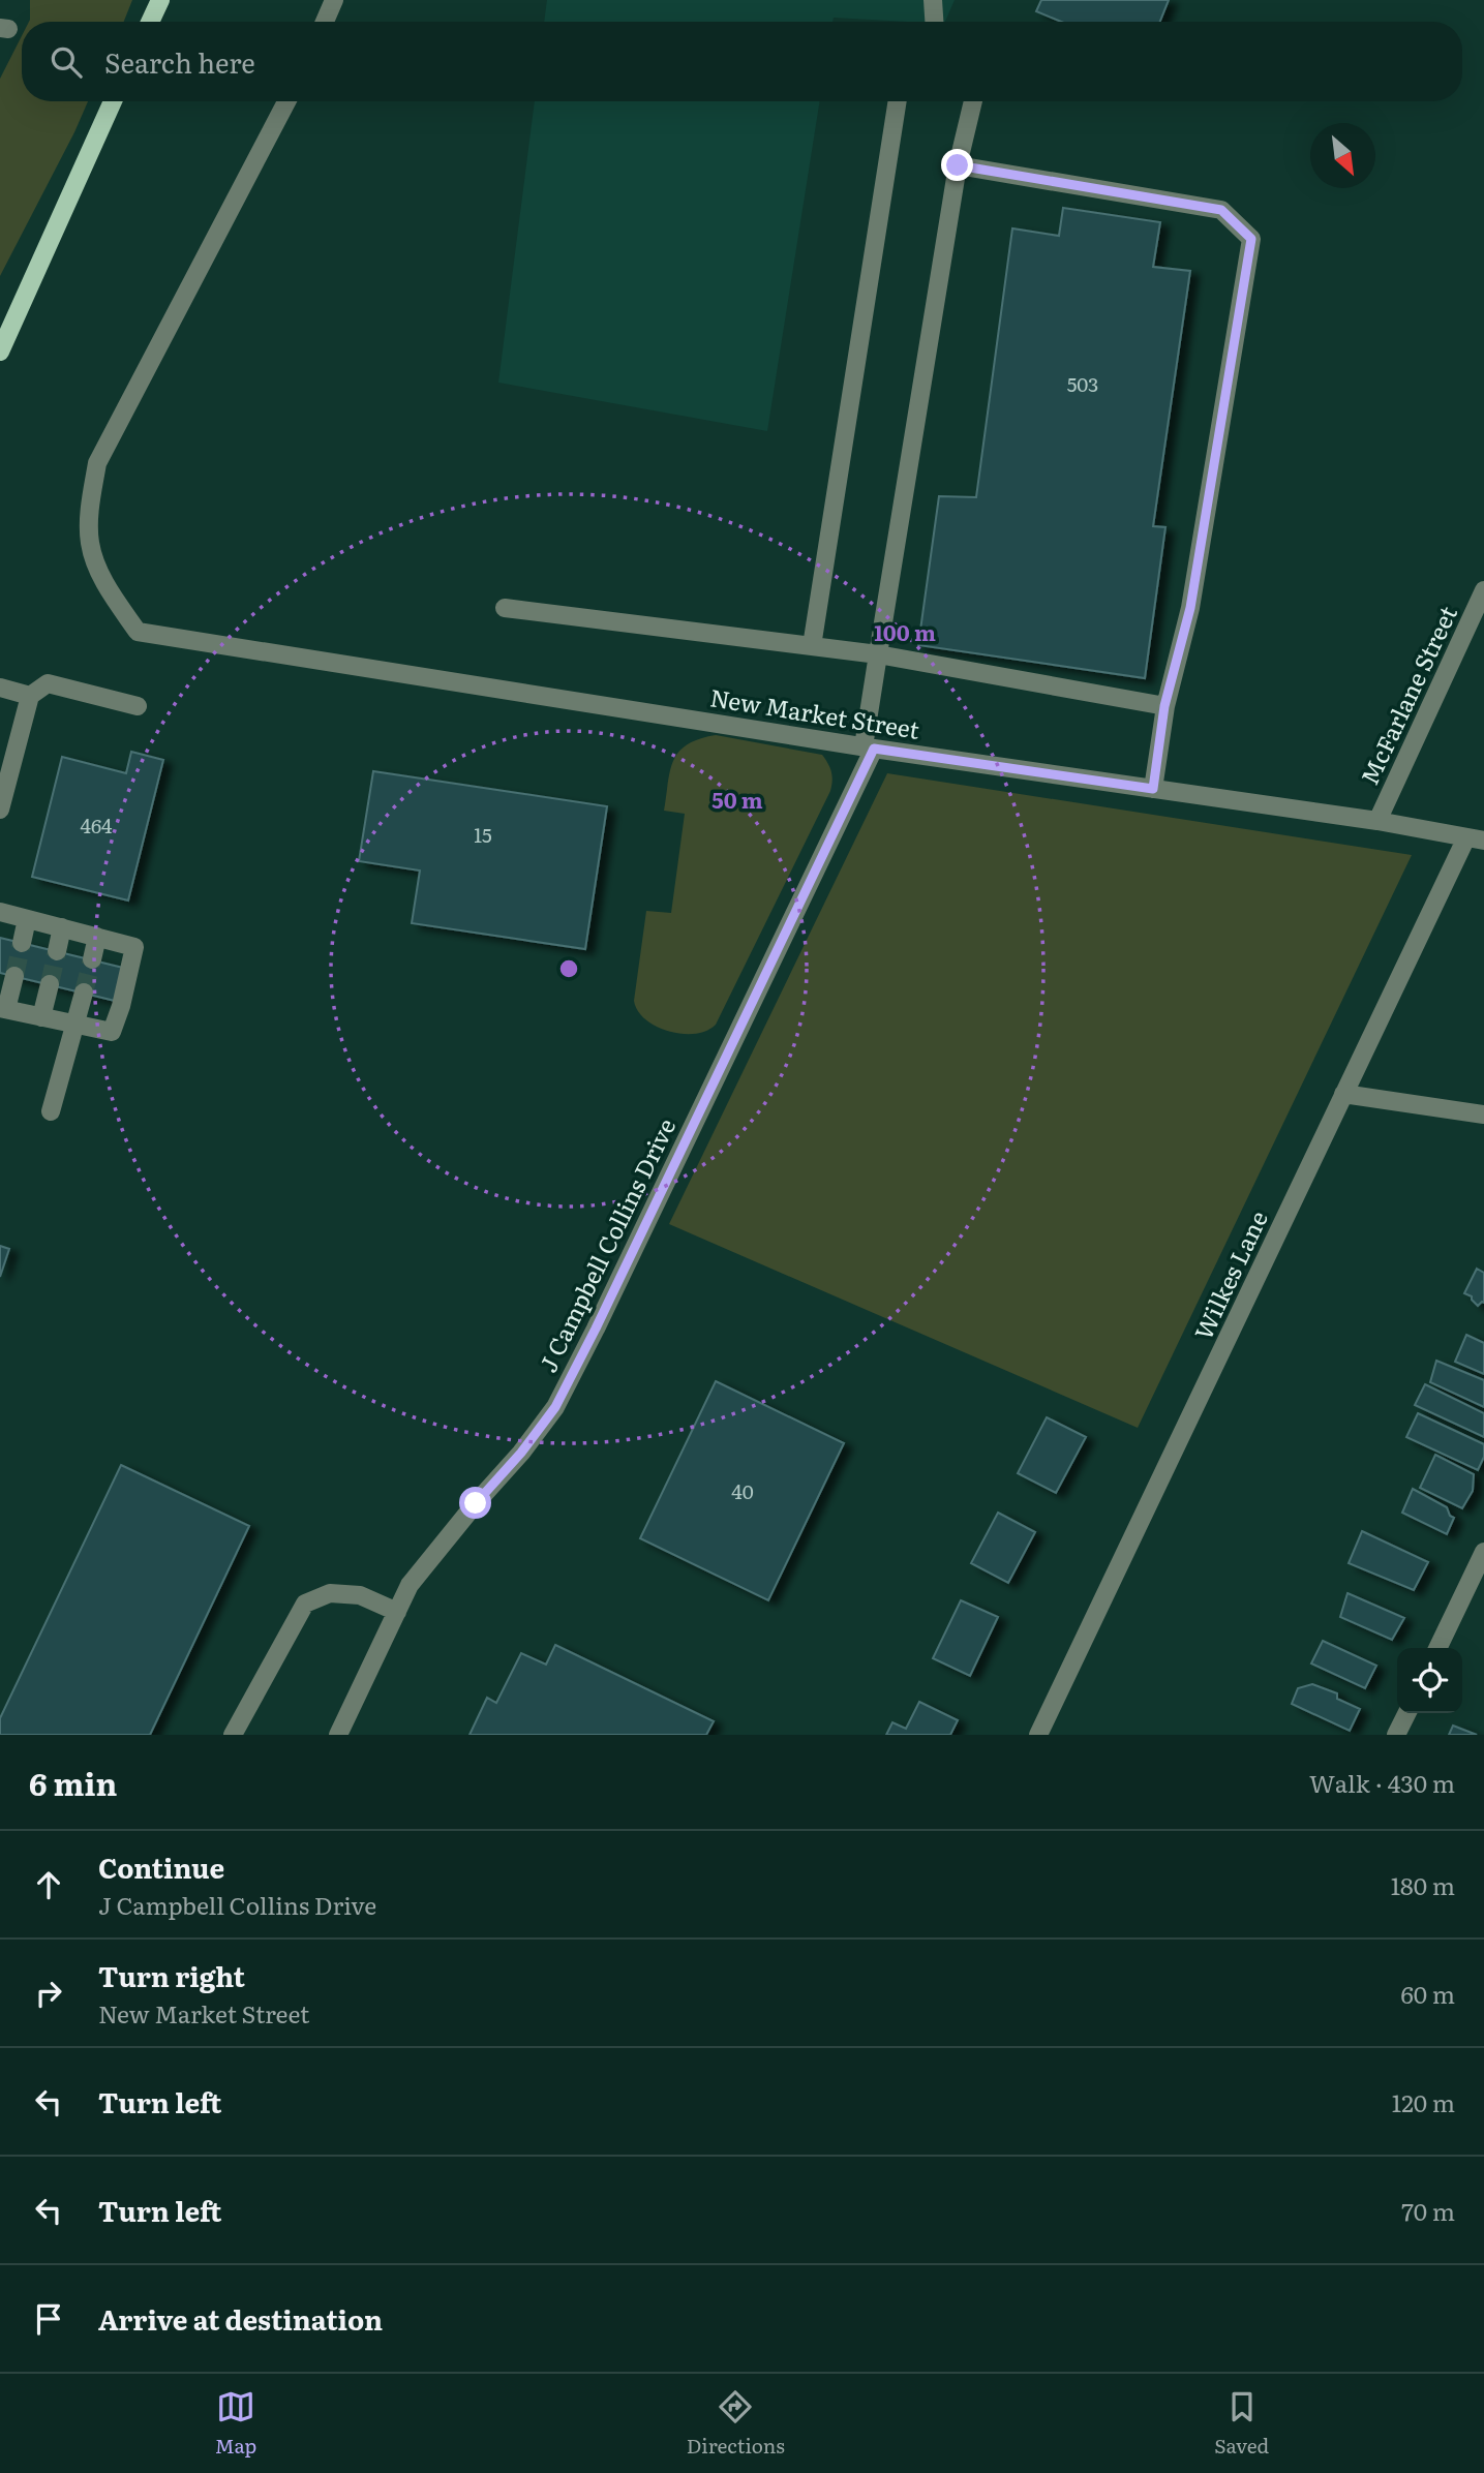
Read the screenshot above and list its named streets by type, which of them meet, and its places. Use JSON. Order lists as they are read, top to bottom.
{
  "streets": {
    "street": [
      "McFarlane Street",
      "New Market Street",
      "J Campbell Collins Drive",
      "Wilkes Lane"
    ]
  },
  "crossings": [
    ["McFarlane Street", "New Market Street"],
    ["New Market Street", "J Campbell Collins Drive"],
    ["New Market Street", "Wilkes Lane"]
  ],
  "house_numbers": [
    "503",
    "464",
    "15",
    "40"
  ],
  "north": "bottom right",
  "page": {
    "search": "Search here",
    "heading": ["6 min", "Walk · 430 m"],
    "list": [
      ["Continue", "J Campbell Collins Drive", "180 m"],
      ["Turn right", "New Market Street", "60 m"],
      ["Turn left", "120 m"],
      ["Turn left", "70 m"],
      "Arrive at destination"
    ],
    "nav": ["Map", "Directions", "Saved"]
  },
  "rings": ["100 m", "50 m"]
}
